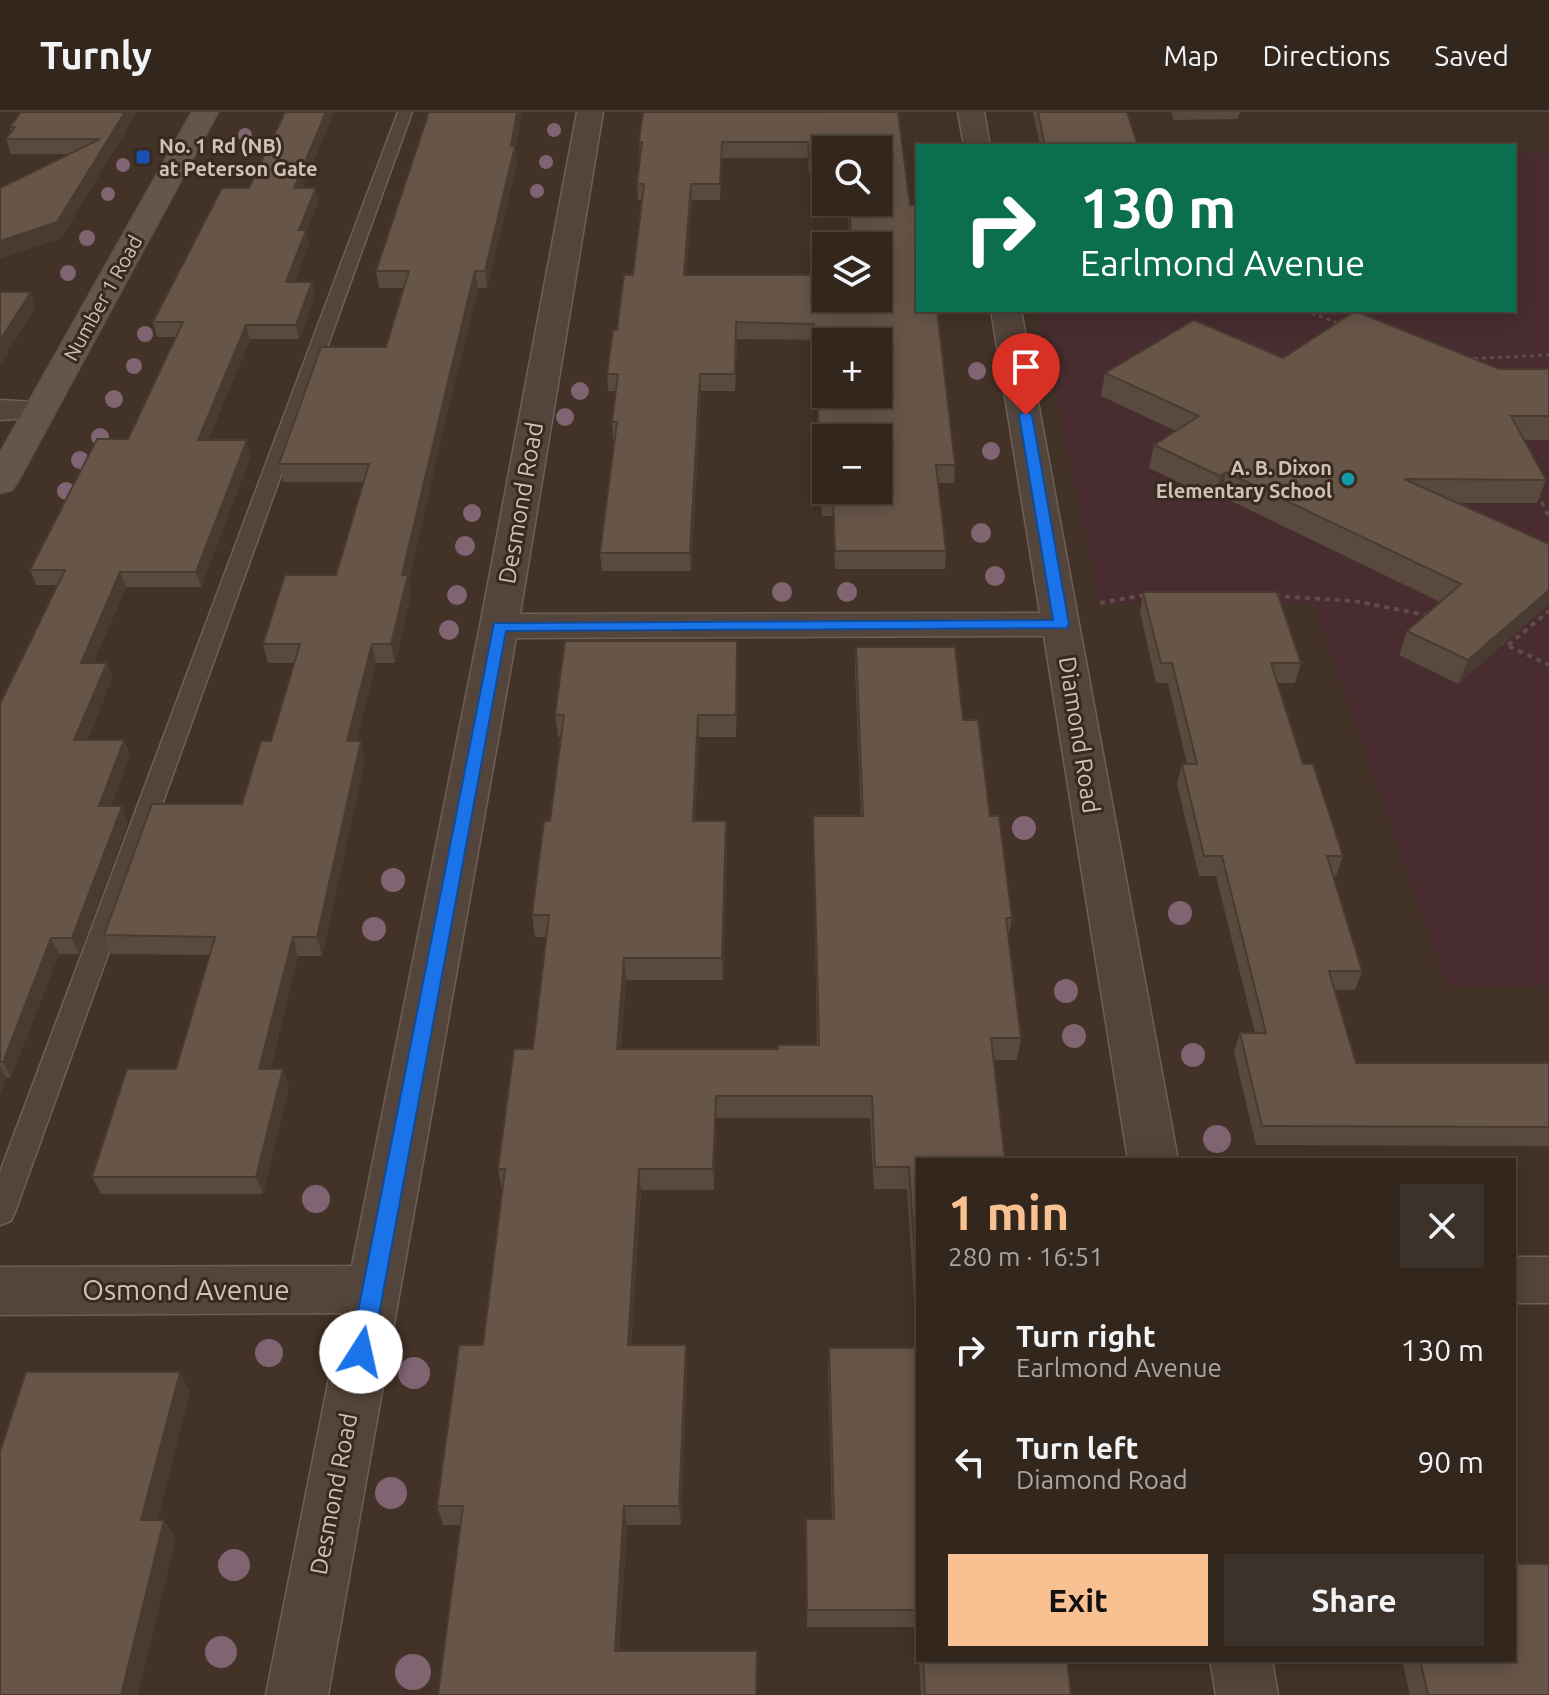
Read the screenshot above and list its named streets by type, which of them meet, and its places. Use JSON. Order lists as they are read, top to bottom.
{
  "streets": {
    "main road": ["Number 1 Road"],
    "street": ["Desmond Road", "Diamond Road", "Osmond Avenue"]
  },
  "crossings": [
    ["Desmond Road", "Osmond Avenue"]
  ],
  "places": {
    "transit": ["No. 1 Rd (NB) at Peterson Gate"],
    "other": ["A. B. Dixon Elementary School"]
  },
  "page": {
    "header": "Turnly",
    "nav": ["Map", "Directions", "Saved"],
    "map_buttons": ["+", "−"],
    "turn": ["130 m", "Earlmond Avenue"],
    "heading": ["1 min", "280 m · 16:51"],
    "list": [
      {
        "name": "Turn right",
        "note": "Earlmond Avenue",
        "value": "130 m"
      },
      {
        "name": "Turn left",
        "note": "Diamond Road",
        "value": "90 m"
      }
    ],
    "buttons": ["Exit", "Share"]
  }
}
